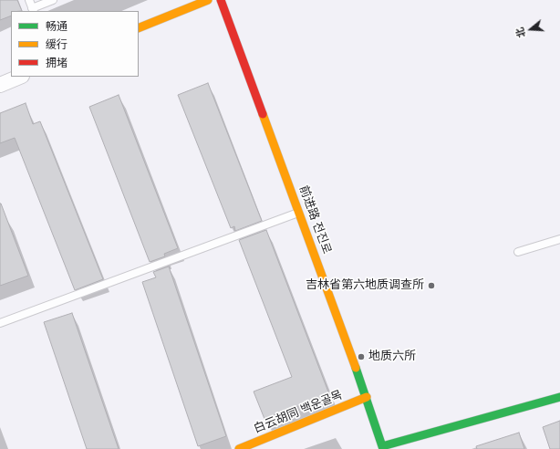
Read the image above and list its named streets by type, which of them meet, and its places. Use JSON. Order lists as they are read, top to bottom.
{
  "streets": {
    "street": ["前进路 전진로", "白云胡同 백운골목"]
  },
  "crossings": [
    ["前进路 전진로", "白云胡同 백운골목"]
  ],
  "places": ["吉林省第六地质调查所", "地质六所"],
  "legend": ["畅通", "缓行", "拥堵"],
  "north": "left"
}
